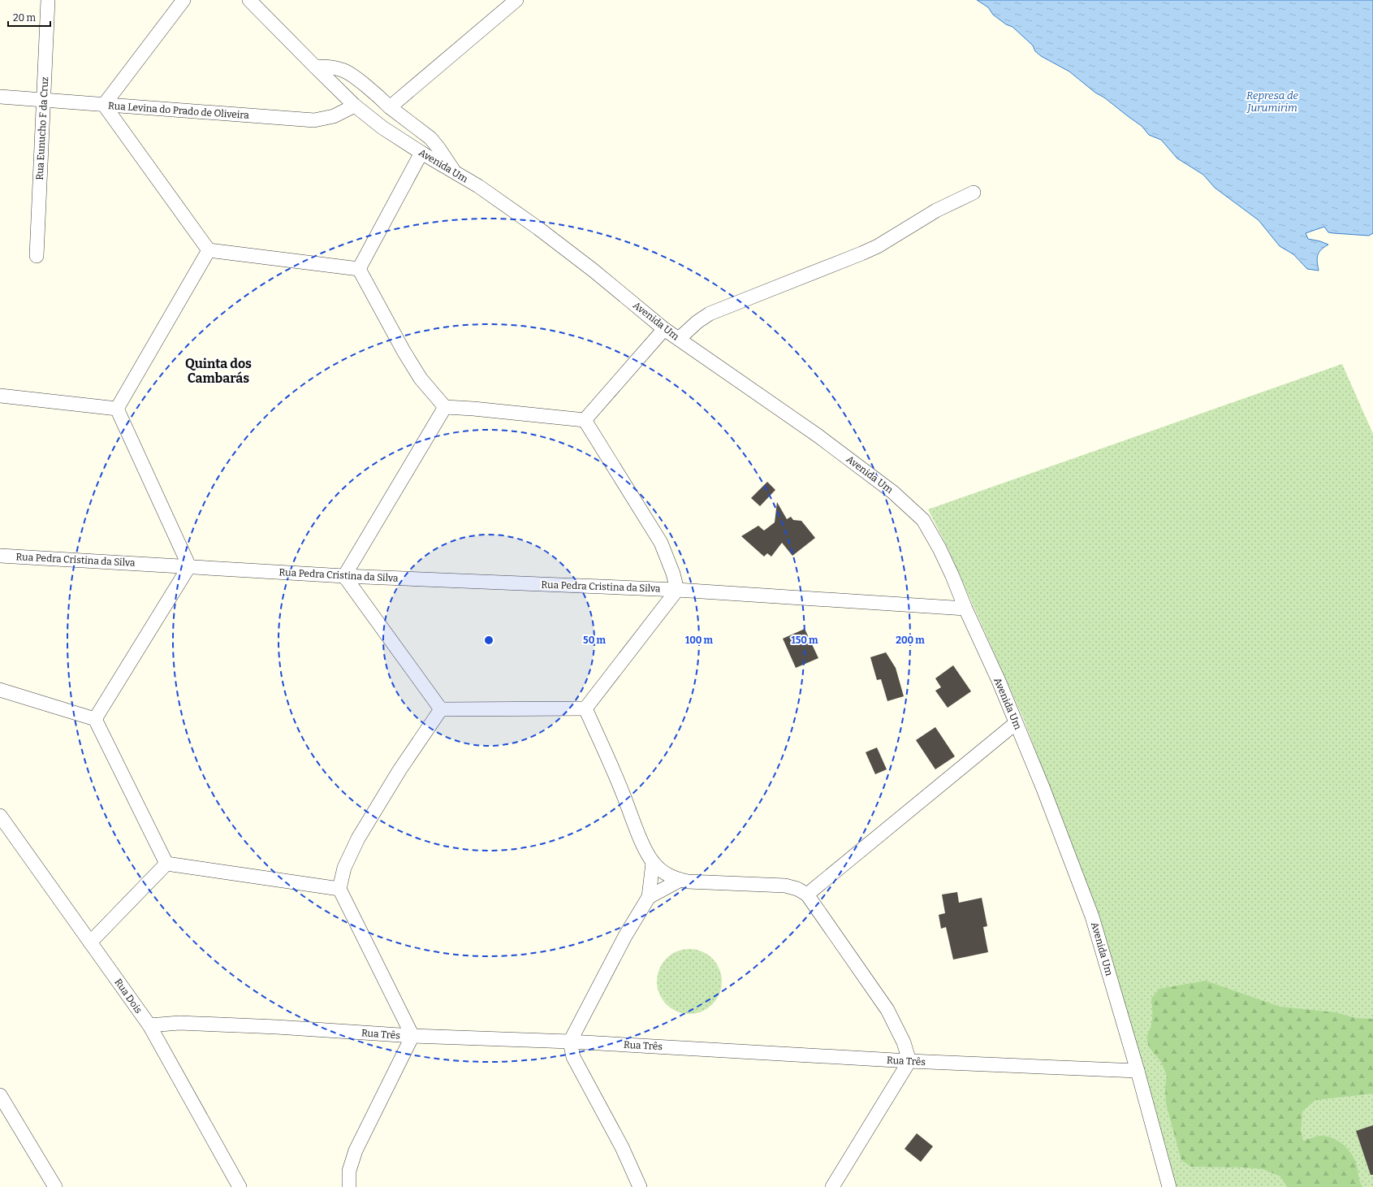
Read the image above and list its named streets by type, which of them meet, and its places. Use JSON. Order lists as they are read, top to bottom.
{
  "streets": {
    "street": [
      "Rua Levina do Prado de Oliveira",
      "Rua Eunucho F da Cruz",
      "Avenida Um",
      "Rua Pedra Cristina da Silva",
      "Rua Dois",
      "Rua Três"
    ]
  },
  "crossings": [
    ["Rua Levina do Prado de Oliveira", "Rua Eunucho F da Cruz"],
    ["Rua Levina do Prado de Oliveira", "Avenida Um"],
    ["Avenida Um", "Rua Pedra Cristina da Silva"],
    ["Avenida Um", "Rua Três"],
    ["Rua Dois", "Rua Três"]
  ],
  "districts": ["Quinta dos Cambarás"],
  "water": ["Represa de Jurumirim"],
  "scale_bar": "20 m",
  "rings": [
    "50 m",
    "100 m",
    "150 m",
    "200 m"
  ]
}
